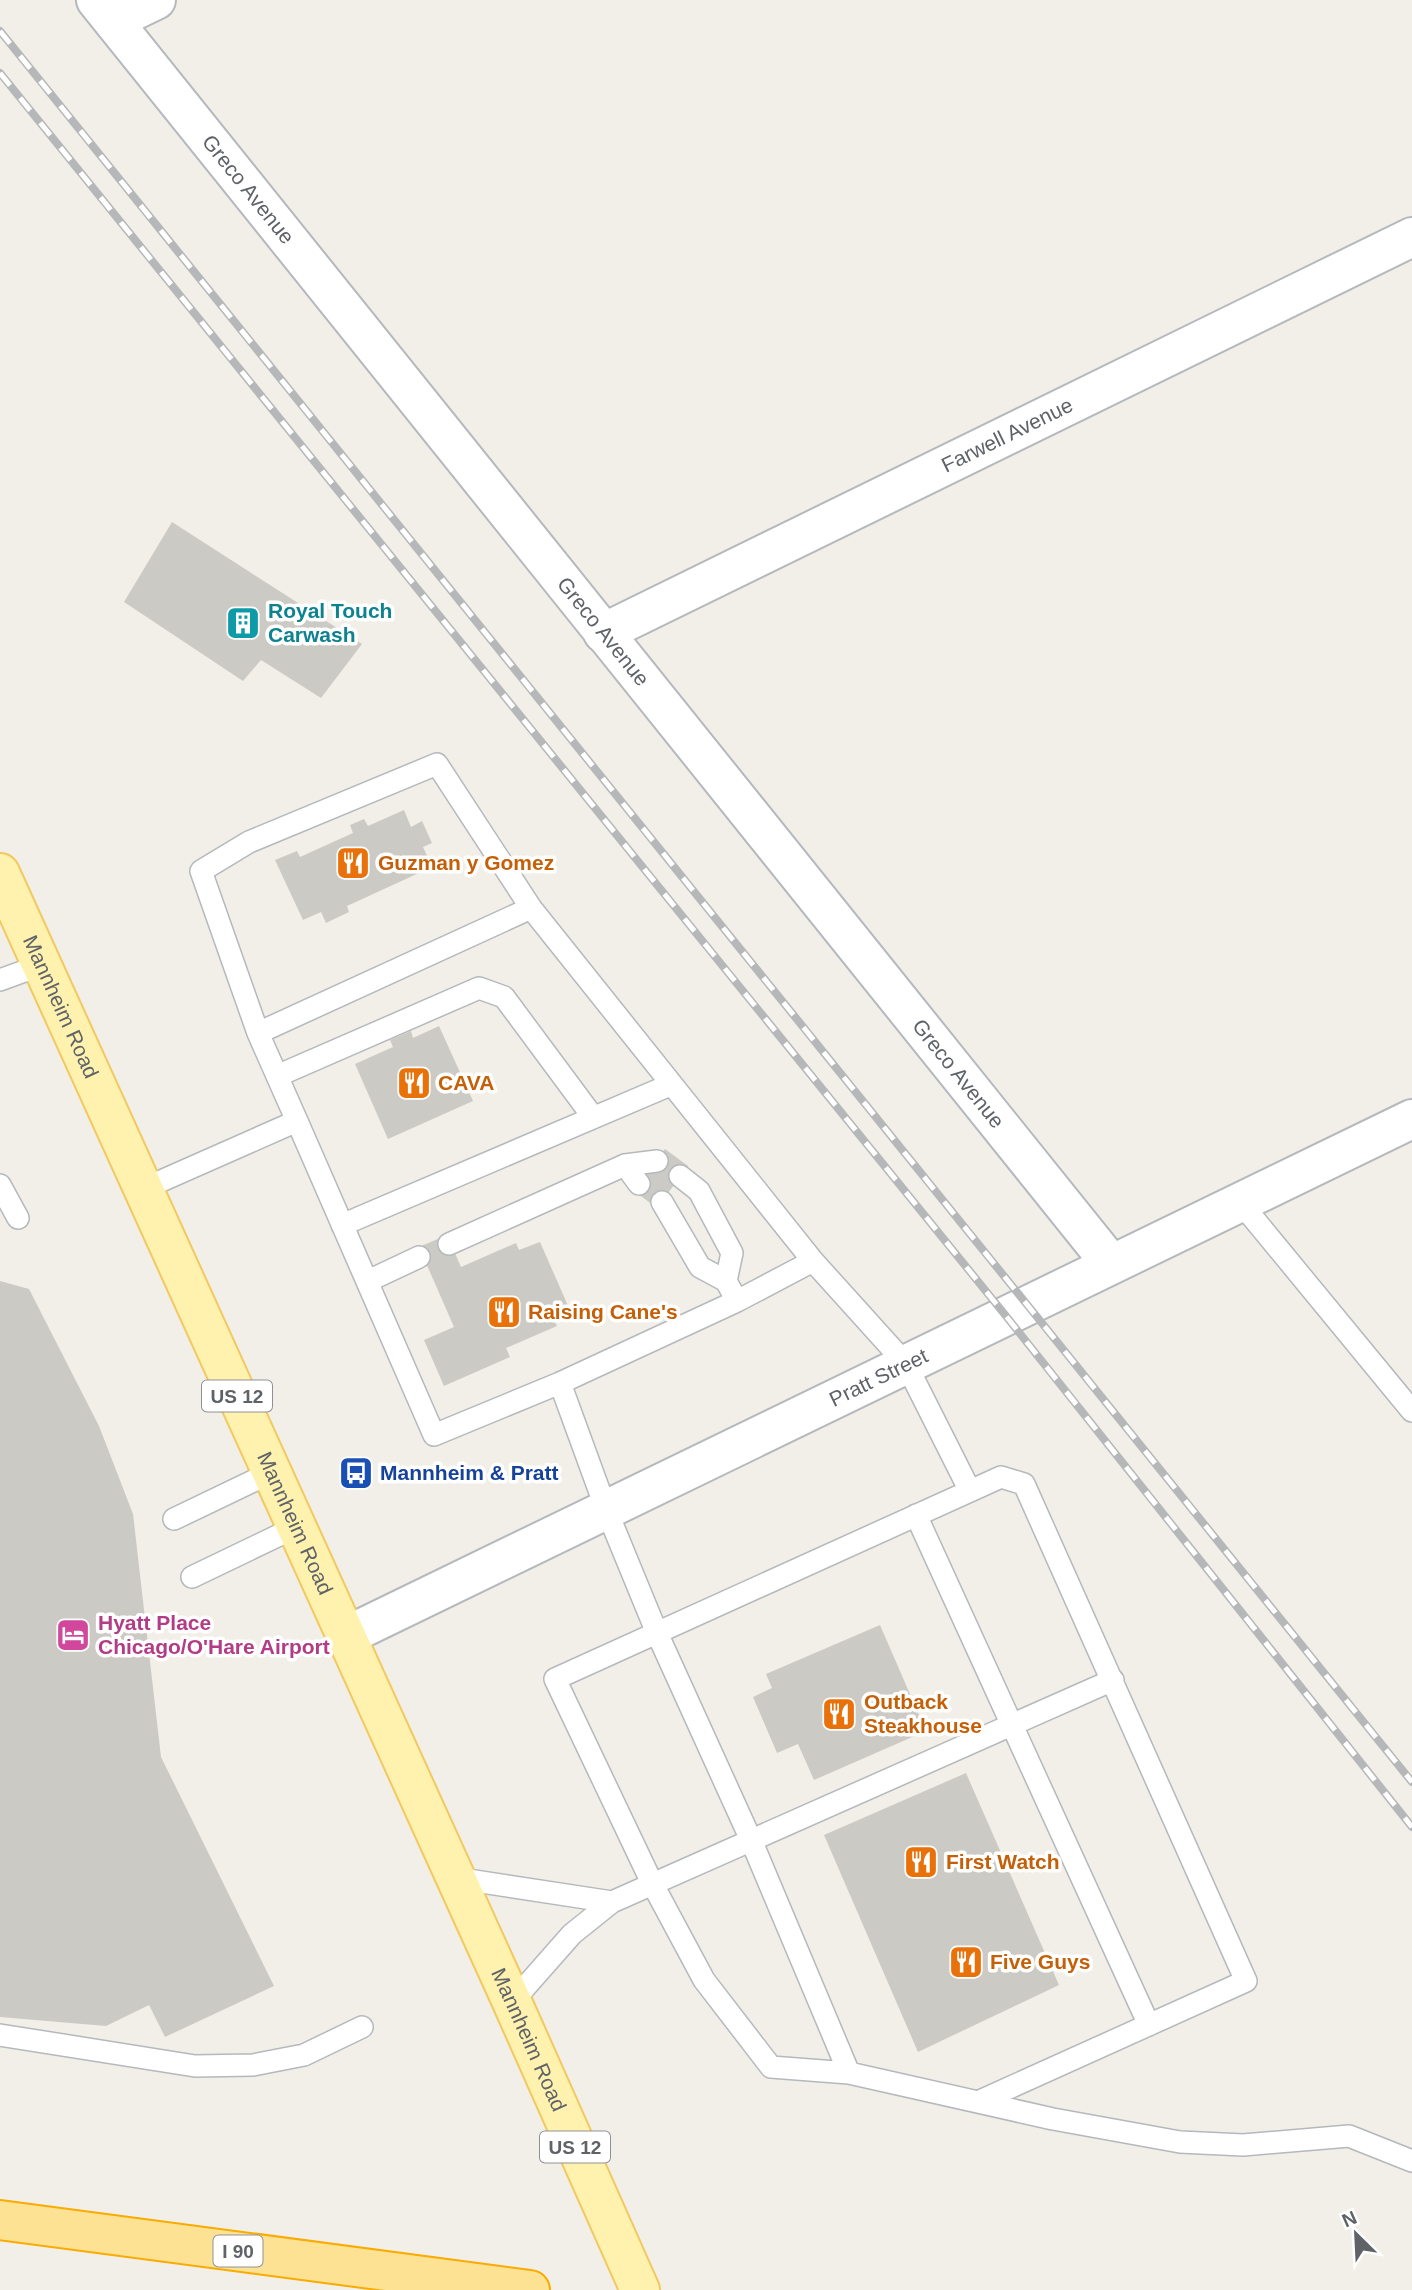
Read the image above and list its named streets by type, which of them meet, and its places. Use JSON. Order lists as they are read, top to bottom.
{
  "streets": {
    "highway": ["I 90"],
    "main road": ["Mannheim Road", "US 12"],
    "street": ["Greco Avenue", "Farwell Avenue", "Pratt Street"]
  },
  "crossings": [
    ["Greco Avenue", "Farwell Avenue"],
    ["Greco Avenue", "Pratt Street"],
    ["Mannheim Road", "Pratt Street"]
  ],
  "places": {
    "building": ["Royal Touch Carwash"],
    "restaurant": [
      "Guzman y Gomez",
      "CAVA",
      "Raising Cane's",
      "Outback Steakhouse",
      "First Watch",
      "Five Guys"
    ],
    "bus stop": ["Mannheim & Pratt"],
    "hotel": ["Hyatt Place Chicago/O'Hare Airport"]
  },
  "north": "top left"
}
